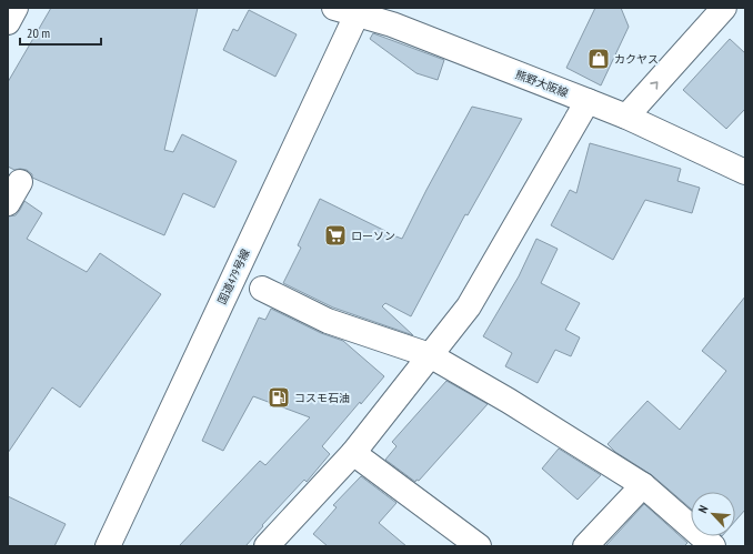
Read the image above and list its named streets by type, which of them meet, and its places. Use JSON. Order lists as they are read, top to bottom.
{
  "streets": {
    "main road": ["熊野大阪線", "国道479号線"]
  },
  "crossings": [
    ["熊野大阪線", "国道479号線"]
  ],
  "places": {
    "shop": ["カクヤス"],
    "supermarket": ["ローソン"],
    "fuel station": ["コスモ石油"]
  },
  "scale_bar": "20 m",
  "north": "top left"
}
